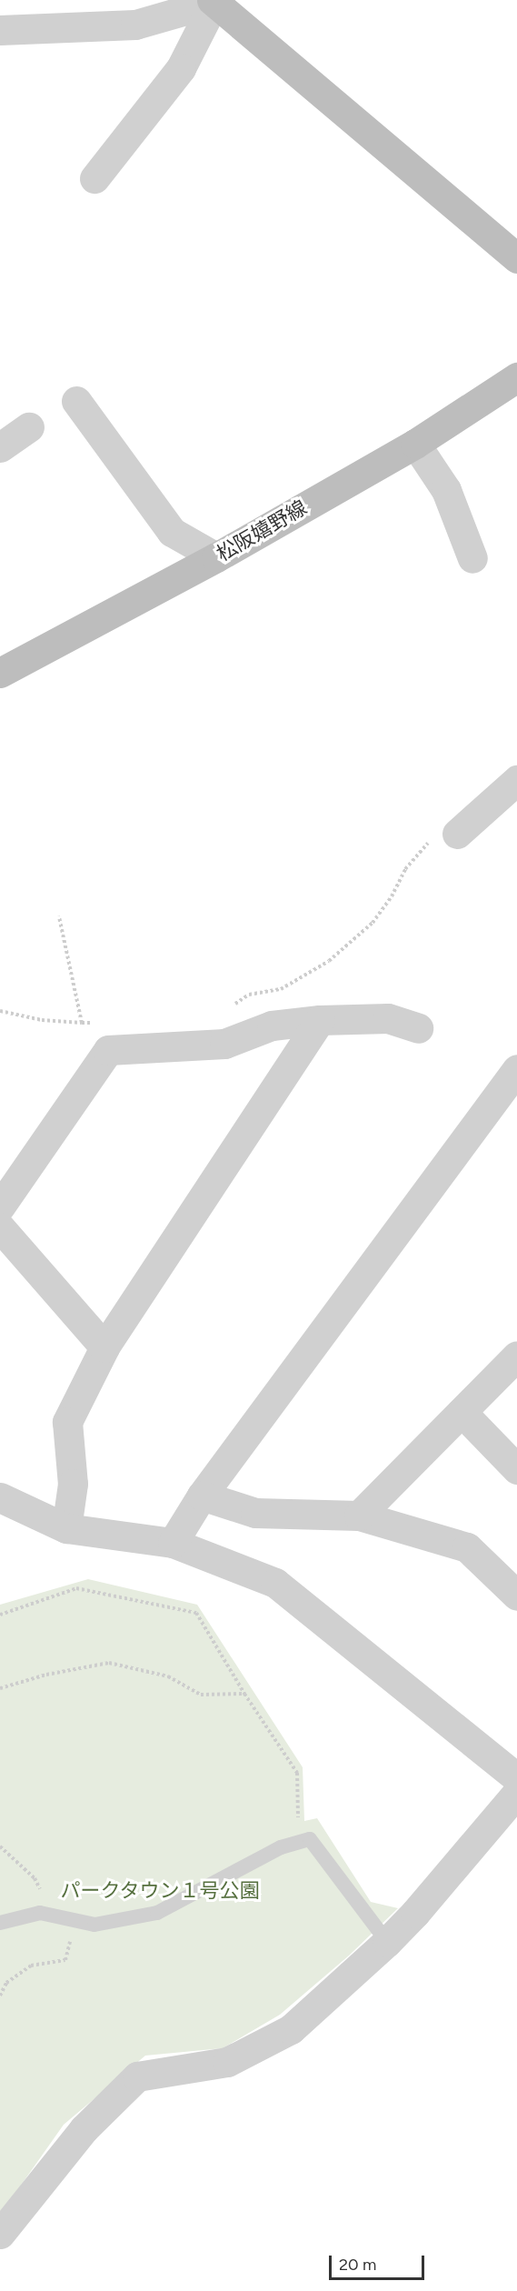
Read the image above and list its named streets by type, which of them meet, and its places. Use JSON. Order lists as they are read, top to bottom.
{
  "streets": {
    "main road": ["松阪嬉野線"]
  },
  "parks": ["パークタウン１号公園"],
  "scale_bar": "20 m"
}
